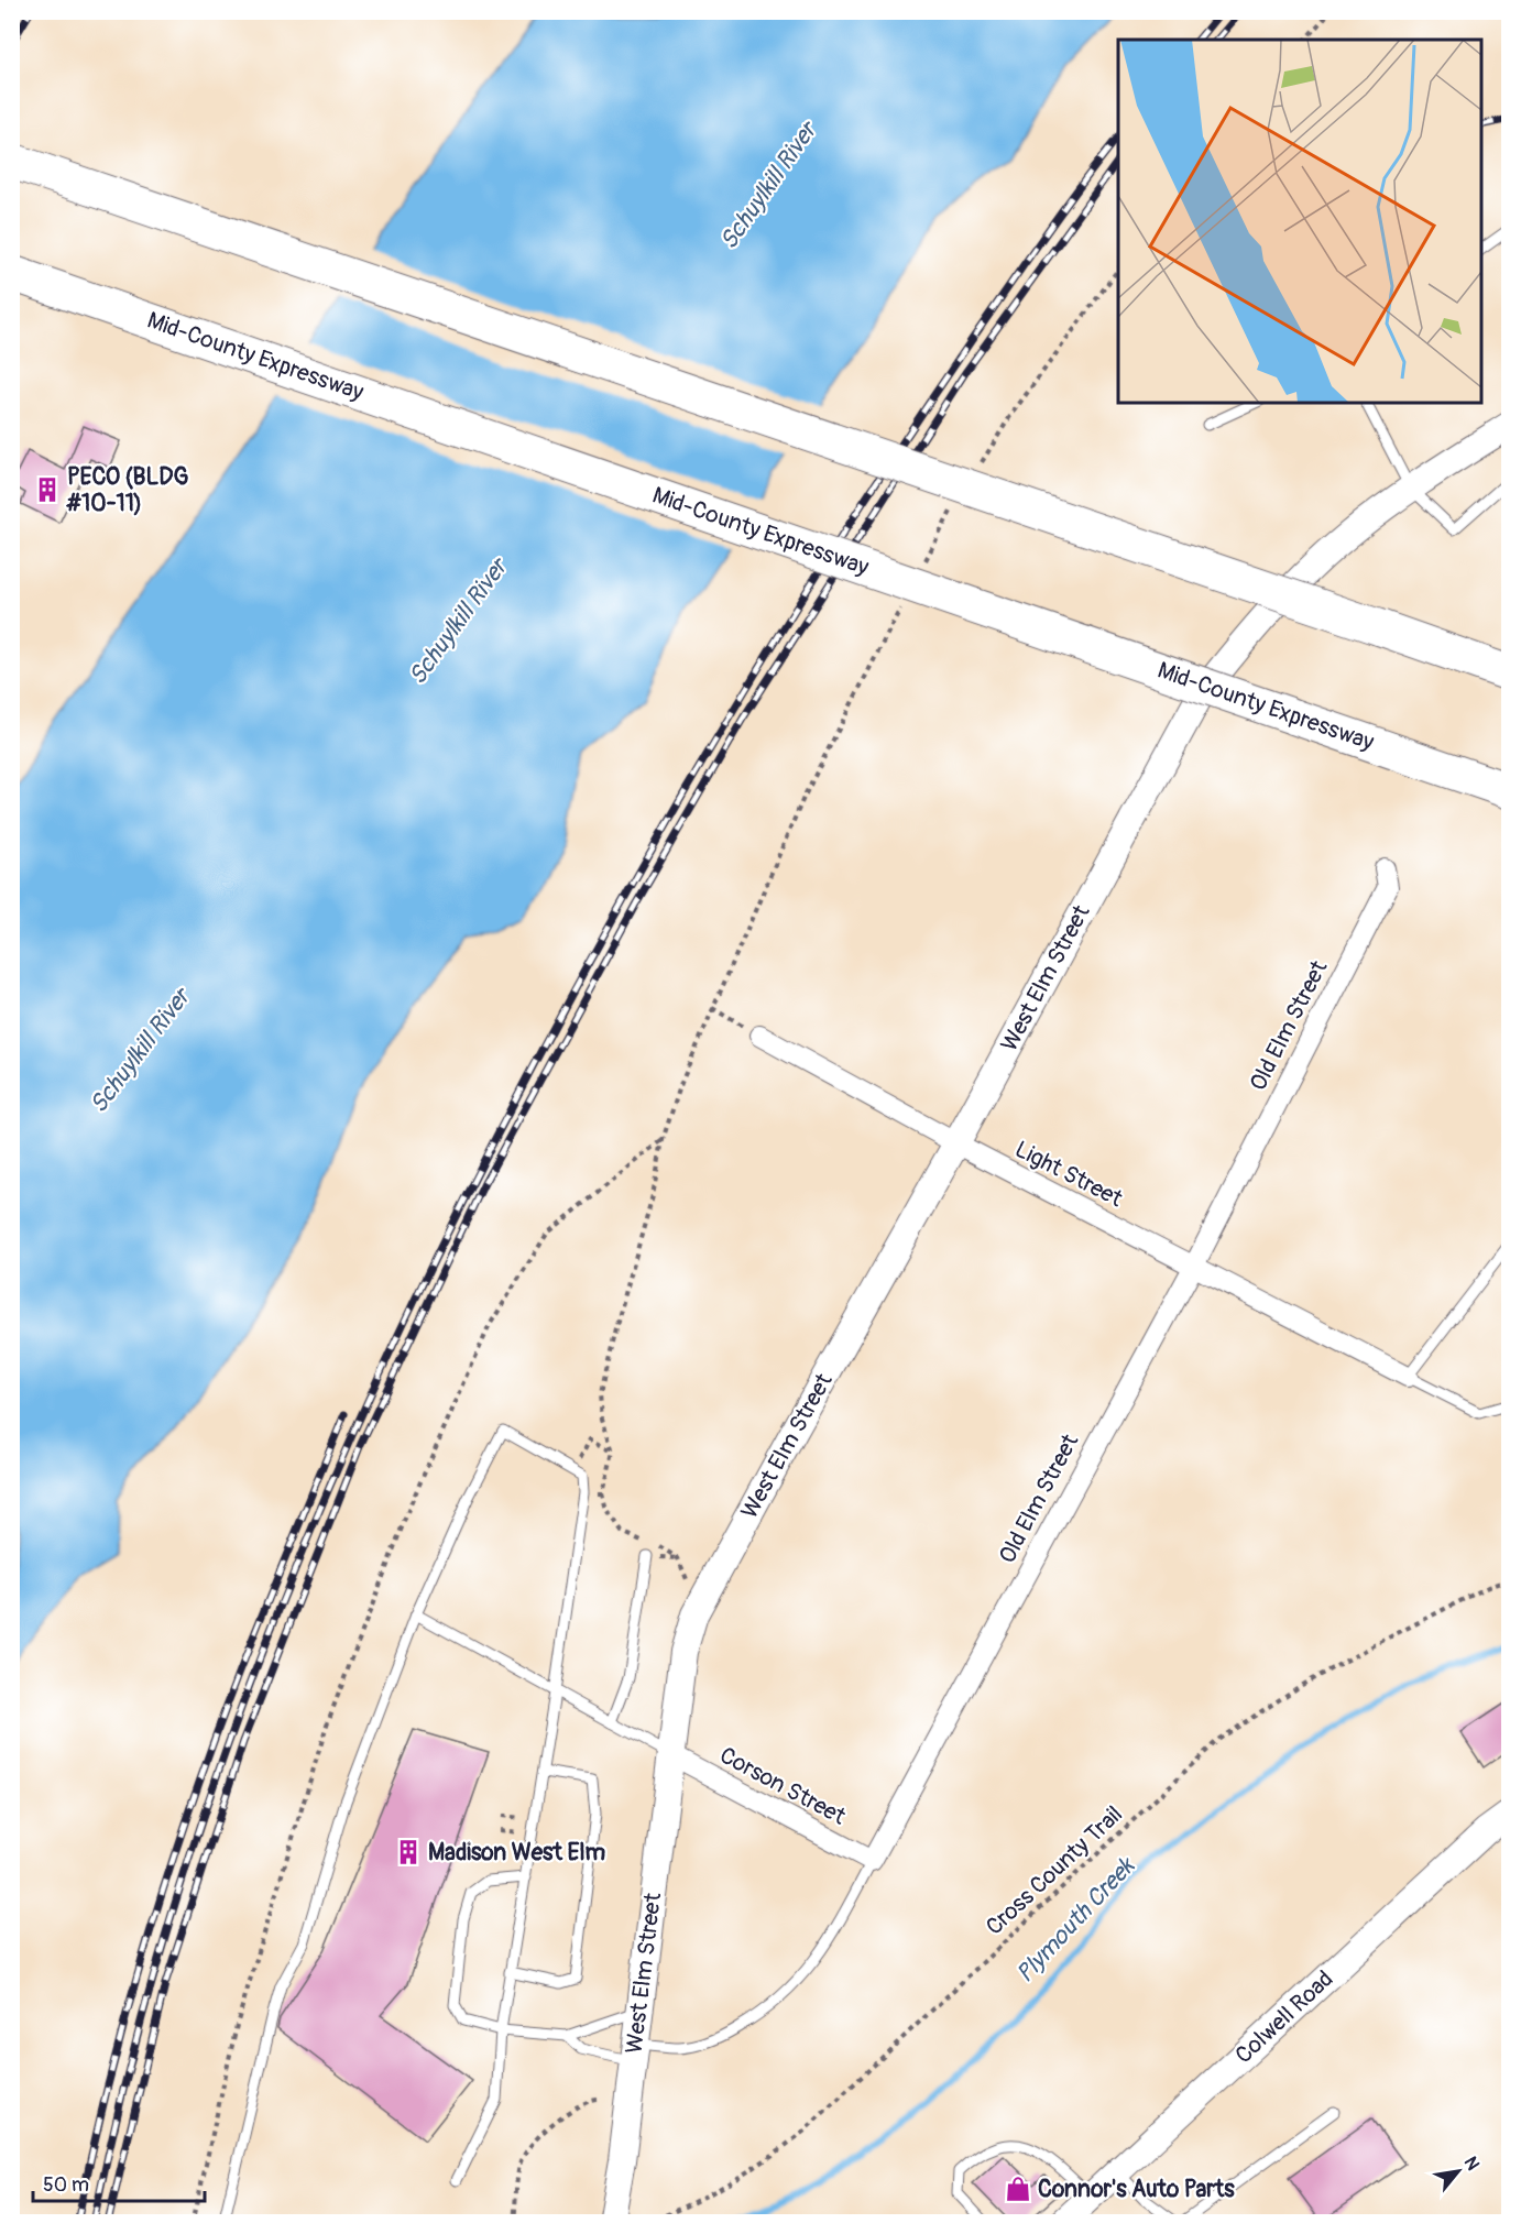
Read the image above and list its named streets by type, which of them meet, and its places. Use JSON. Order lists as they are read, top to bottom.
{
  "streets": {
    "highway": ["Mid-County Expressway"],
    "main road": ["West Elm Street", "Colwell Road"],
    "street": ["Old Elm Street", "Light Street", "Corson Street"],
    "path": ["Cross County Trail"]
  },
  "crossings": [
    ["West Elm Street", "Old Elm Street"],
    ["West Elm Street", "Light Street"],
    ["West Elm Street", "Corson Street"],
    ["Old Elm Street", "Light Street"],
    ["Old Elm Street", "Corson Street"]
  ],
  "water": ["Schuylkill River", "Plymouth Creek"],
  "places": {
    "building": ["PECO (BLDG #10-11)", "Madison West Elm"],
    "shop": ["Connor's Auto Parts"]
  },
  "scale_bar": "50 m",
  "north": "top right"
}
